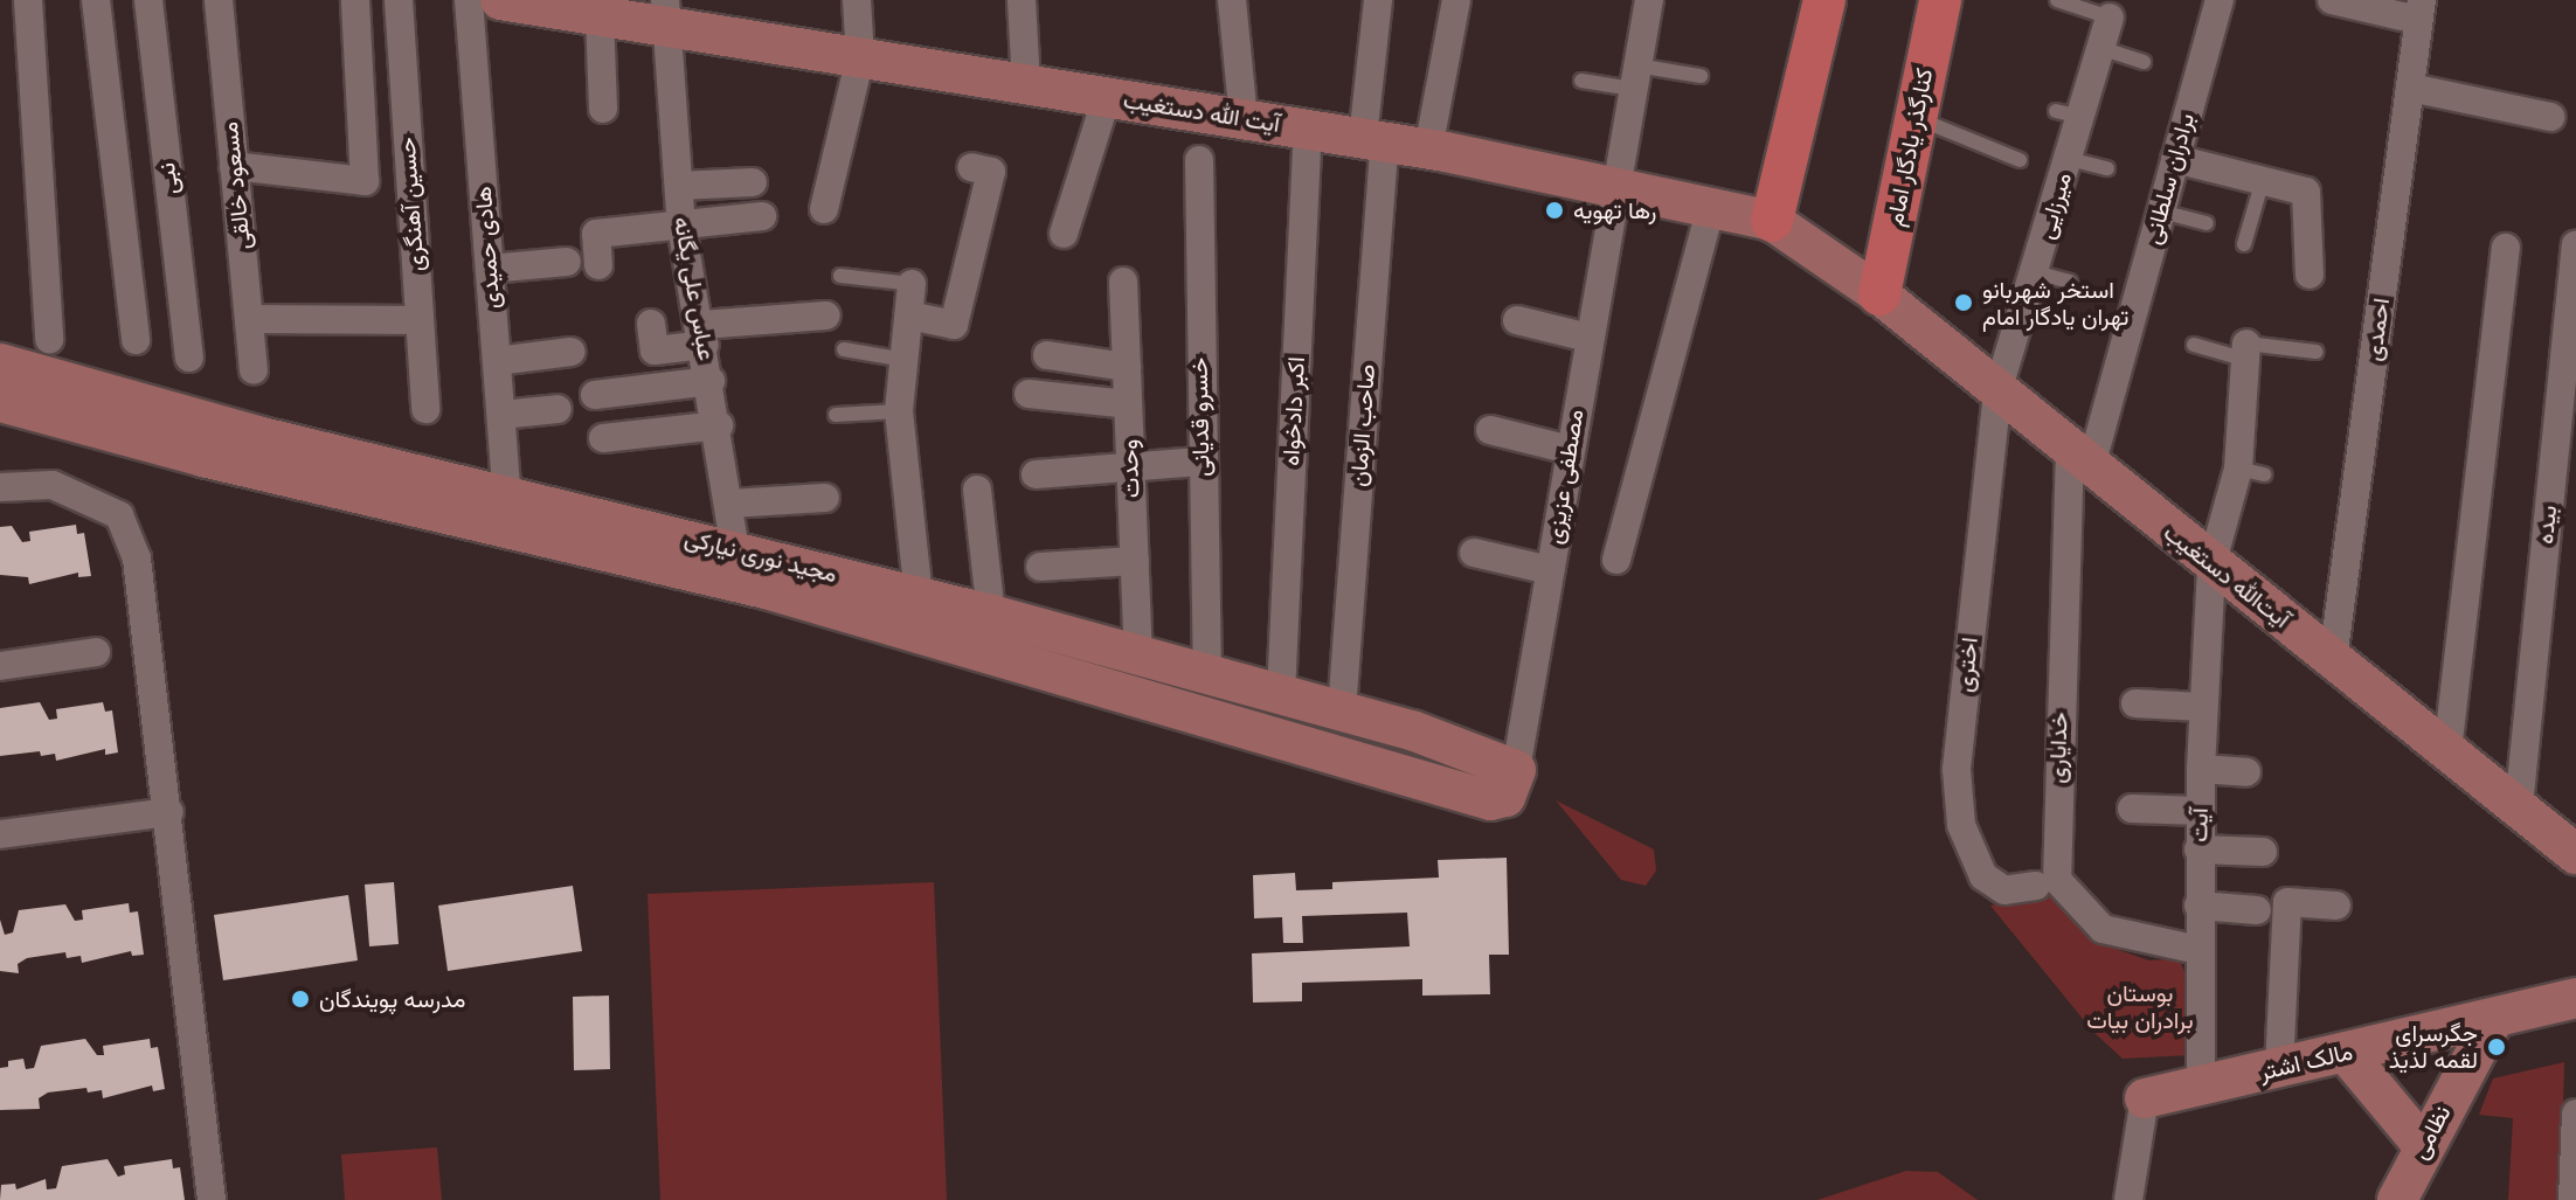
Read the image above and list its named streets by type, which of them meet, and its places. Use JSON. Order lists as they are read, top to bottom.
{
  "streets": {
    "main road": [
      "آیت الله دستغیب",
      "کنارگذر یادگار امام",
      "مجید نوری نیارکی",
      "آیت‌الله دستغیب",
      "مالک اشتر",
      "نظامی"
    ],
    "street": [
      "نبی",
      "برادران سلطانی",
      "مسعود خالقی",
      "حسین آهنگری",
      "میرزایی",
      "هادی حمیدی",
      "عباس علی یگانه",
      "احمدی",
      "اکبر دادخواه",
      "خسرو قدیانی",
      "صاحب الزمان",
      "وحدت",
      "مصطفی عزیزی",
      "بیده",
      "اختری",
      "خدایاری",
      "آیت"
    ]
  },
  "crossings": [
    ["آیت الله دستغیب", "کنارگذر یادگار امام"],
    ["آیت الله دستغیب", "عباس علی یگانه"],
    ["آیت الله دستغیب", "اکبر دادخواه"],
    ["آیت الله دستغیب", "صاحب الزمان"],
    ["آیت الله دستغیب", "مصطفی عزیزی"],
    ["آیت الله دستغیب", "آیت‌الله دستغیب"],
    ["کنارگذر یادگار امام", "آیت‌الله دستغیب"],
    ["برادران سلطانی", "آیت‌الله دستغیب"],
    ["برادران سلطانی", "خدایاری"],
    ["میرزایی", "آیت‌الله دستغیب"],
    ["میرزایی", "اختری"],
    ["هادی حمیدی", "مجید نوری نیارکی"],
    ["عباس علی یگانه", "مجید نوری نیارکی"],
    ["احمدی", "آیت‌الله دستغیب"],
    ["اکبر دادخواه", "مجید نوری نیارکی"],
    ["خسرو قدیانی", "مجید نوری نیارکی"],
    ["صاحب الزمان", "مجید نوری نیارکی"],
    ["وحدت", "مجید نوری نیارکی"],
    ["مصطفی عزیزی", "مجید نوری نیارکی"],
    ["بیده", "آیت‌الله دستغیب"],
    ["آیت‌الله دستغیب", "اختری"],
    ["آیت‌الله دستغیب", "خدایاری"],
    ["آیت‌الله دستغیب", "آیت"],
    ["خدایاری", "آیت"],
    ["آیت", "مالک اشتر"],
    ["مالک اشتر", "نظامی"]
  ],
  "parks": ["بوستان برادران بیات"],
  "places": [
    "رها تهویه",
    "استخر شهربانو تهران یادگار امام",
    "مدرسه پویندگان",
    "جگرسرای لقمه لذیذ"
  ]
}
